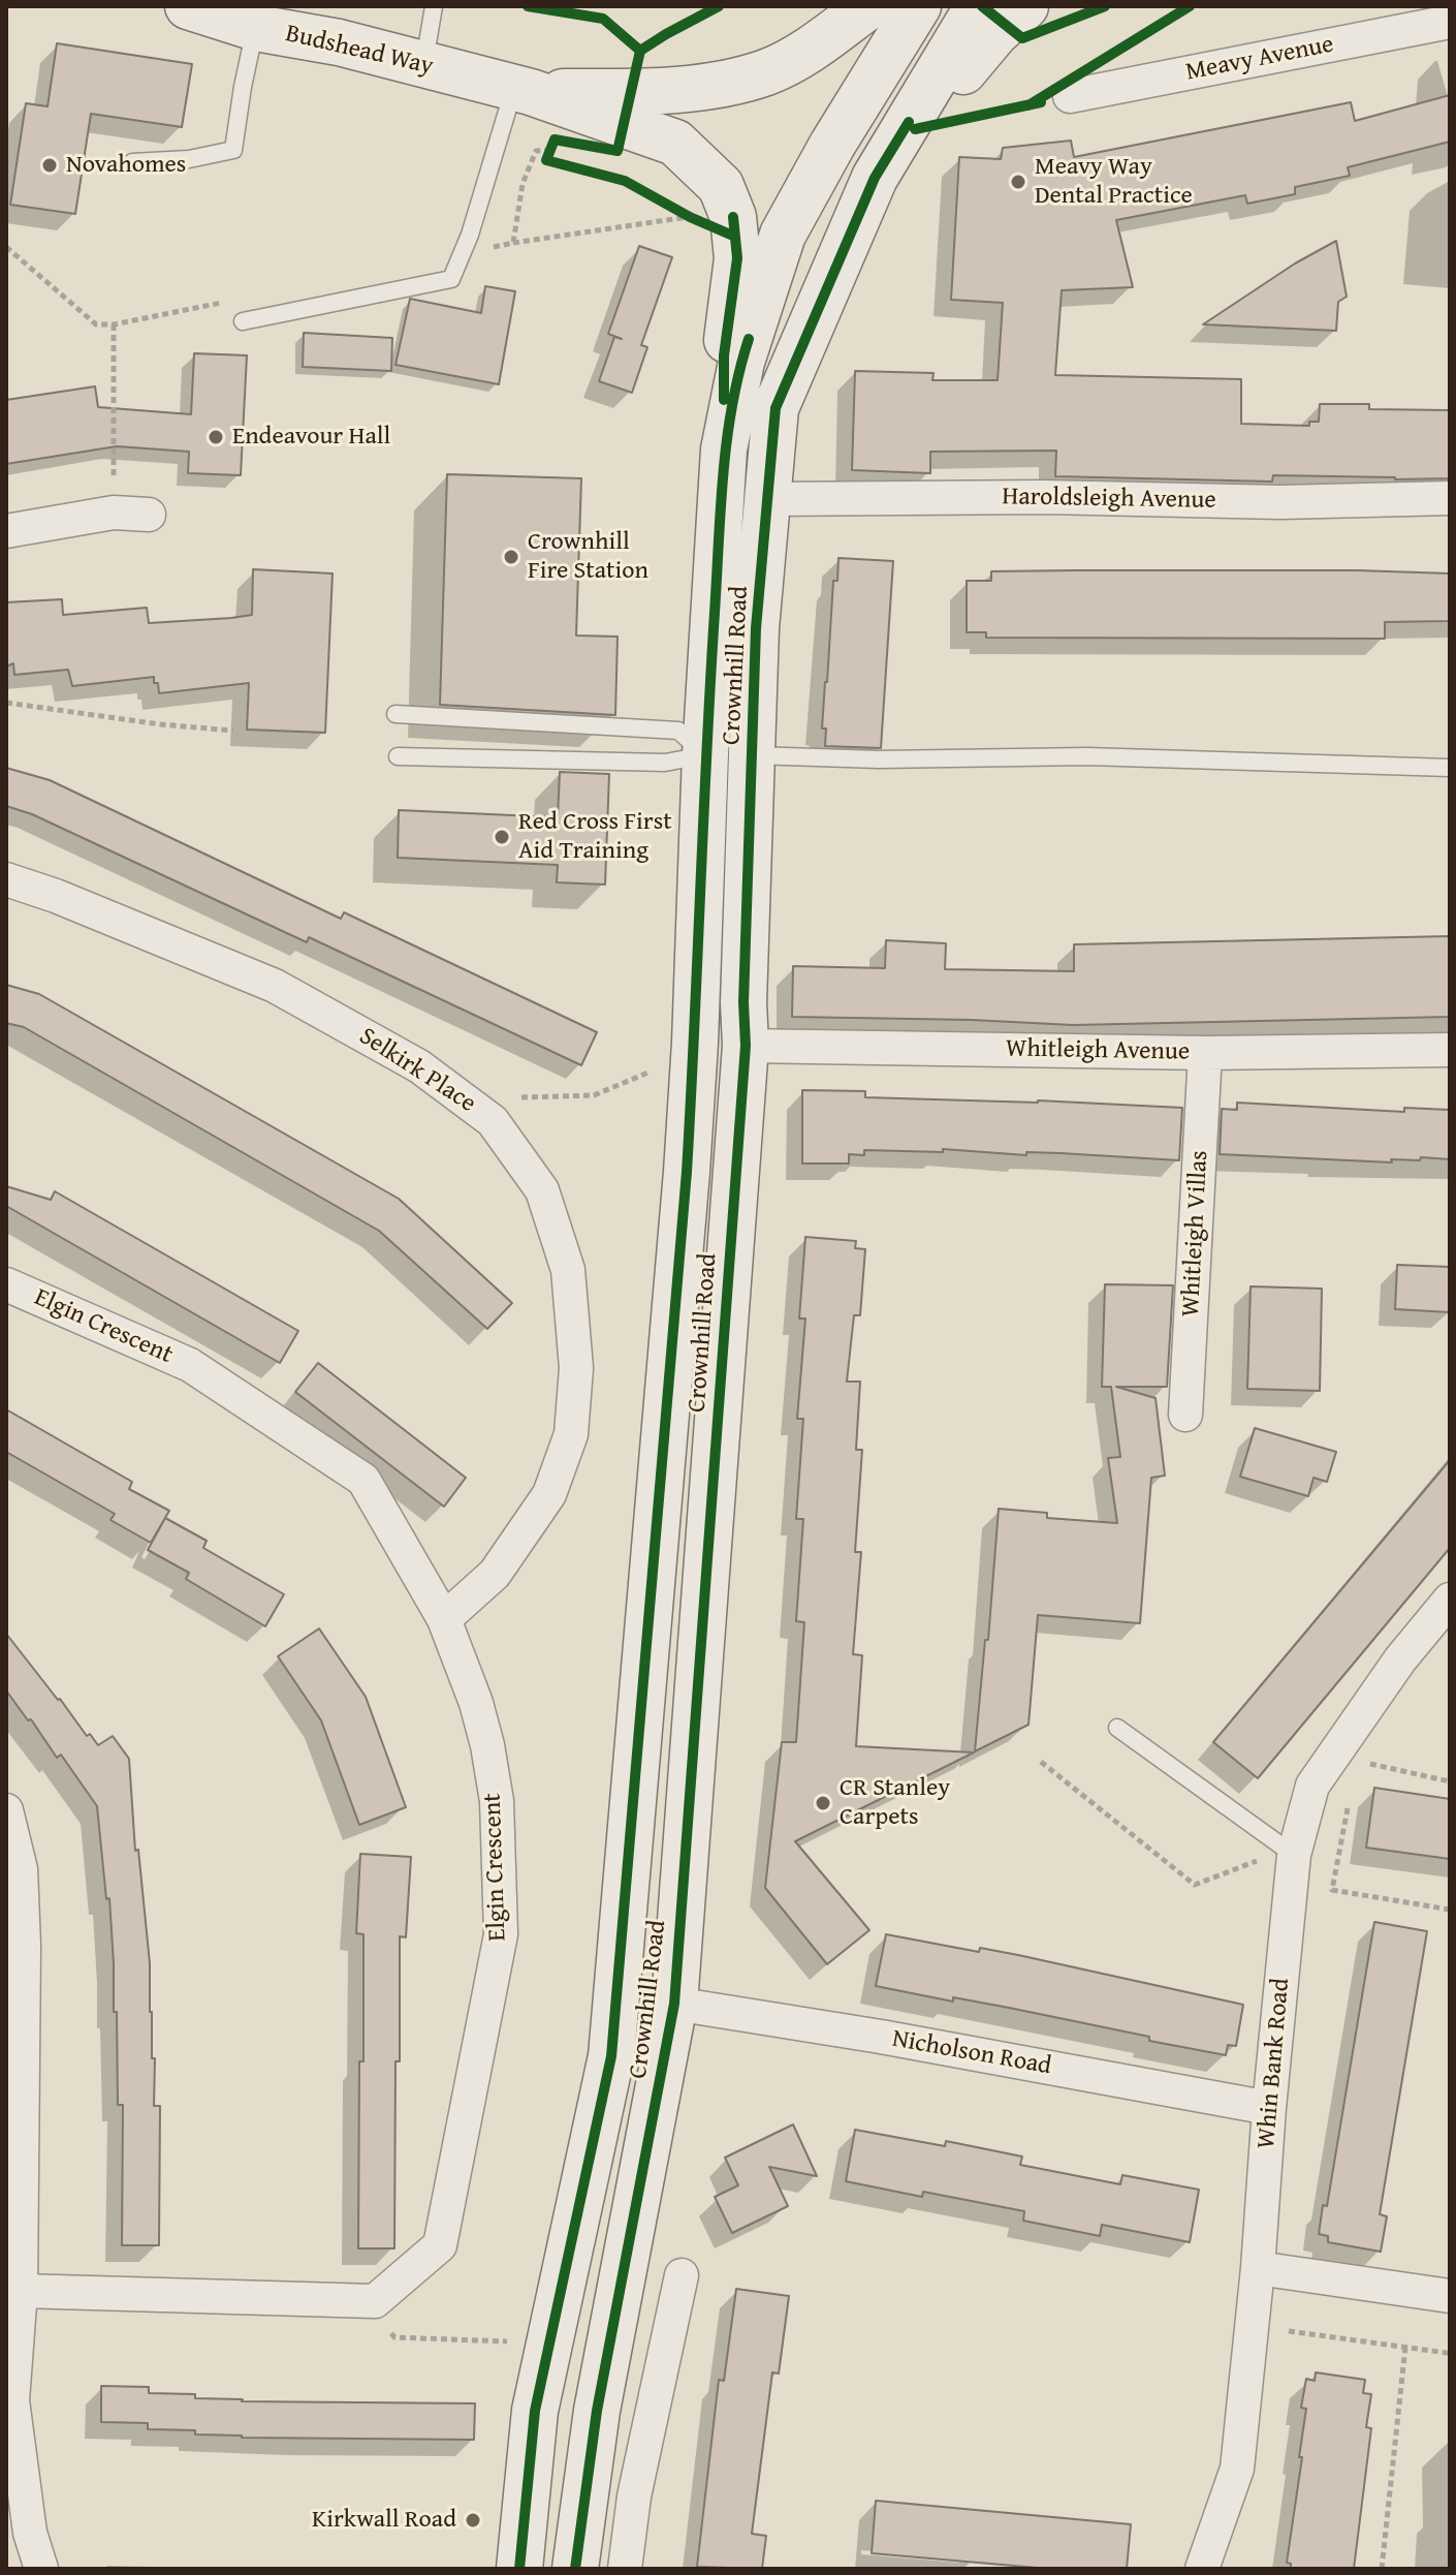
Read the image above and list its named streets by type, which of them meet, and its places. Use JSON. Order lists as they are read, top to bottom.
{
  "streets": {
    "main road": ["Budshead Way", "Crownhill Road"],
    "street": [
      "Meavy Avenue",
      "Haroldsleigh Avenue",
      "Whitleigh Avenue",
      "Selkirk Place",
      "Whitleigh Villas",
      "Elgin Crescent",
      "Nicholson Road",
      "Whin Bank Road"
    ]
  },
  "crossings": [
    ["Budshead Way", "Crownhill Road"],
    ["Haroldsleigh Avenue", "Crownhill Road"],
    ["Crownhill Road", "Whitleigh Avenue"],
    ["Crownhill Road", "Nicholson Road"],
    ["Whitleigh Avenue", "Whitleigh Villas"],
    ["Selkirk Place", "Elgin Crescent"],
    ["Nicholson Road", "Whin Bank Road"]
  ],
  "places": [
    "Novahomes",
    "Meavy Way Dental Practice",
    "Endeavour Hall",
    "Crownhill Fire Station",
    "Red Cross First Aid Training",
    "CR Stanley Carpets",
    "Kirkwall Road"
  ]
}
